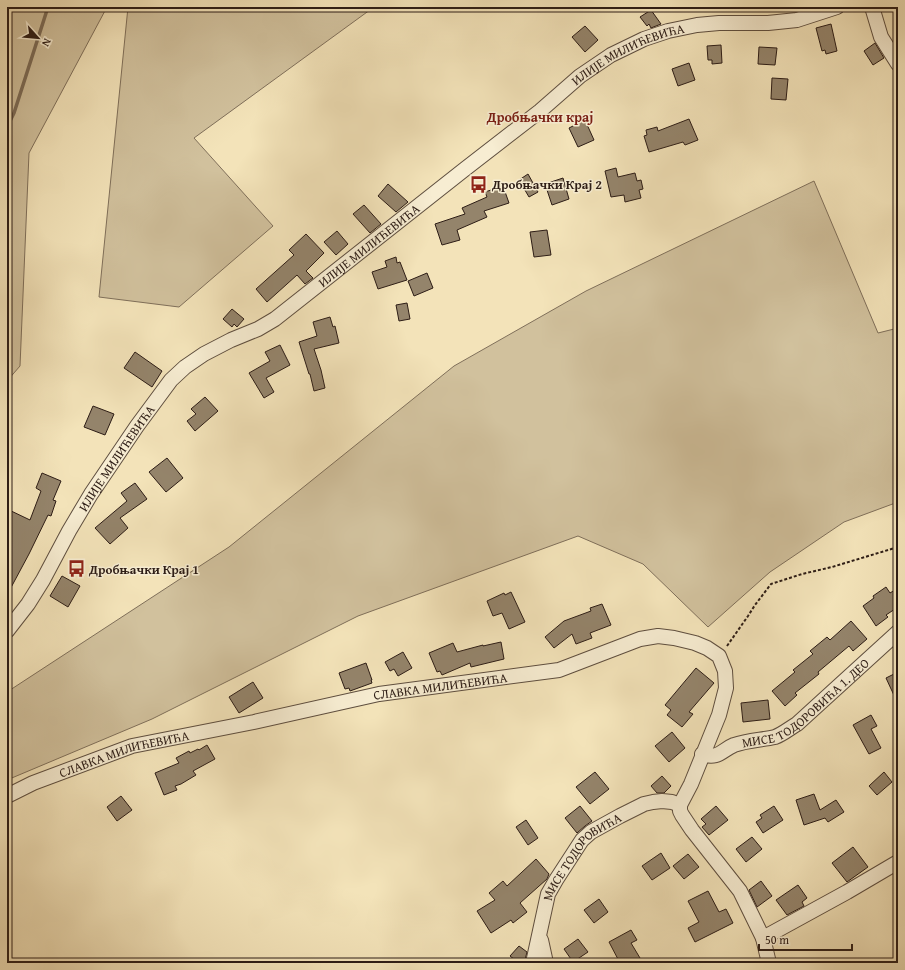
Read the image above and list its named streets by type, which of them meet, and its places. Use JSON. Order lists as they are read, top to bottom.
{
  "streets": {
    "street": [
      "ИЛИЈЕ МИЛИЋЕВИЋА",
      "СЛАВКА МИЛИЋЕВИЋА",
      "МИСЕ ТОДОРОВИЋА 1. ДЕО",
      "МИСЕ ТОДОРОВИЋА"
    ]
  },
  "districts": ["Дробњачки крај"],
  "places": {
    "bus stop": ["Дробњачки Крај 2", "Дробњачки Крај 1"]
  },
  "scale_bar": "50 m",
  "north": "bottom right"
}
